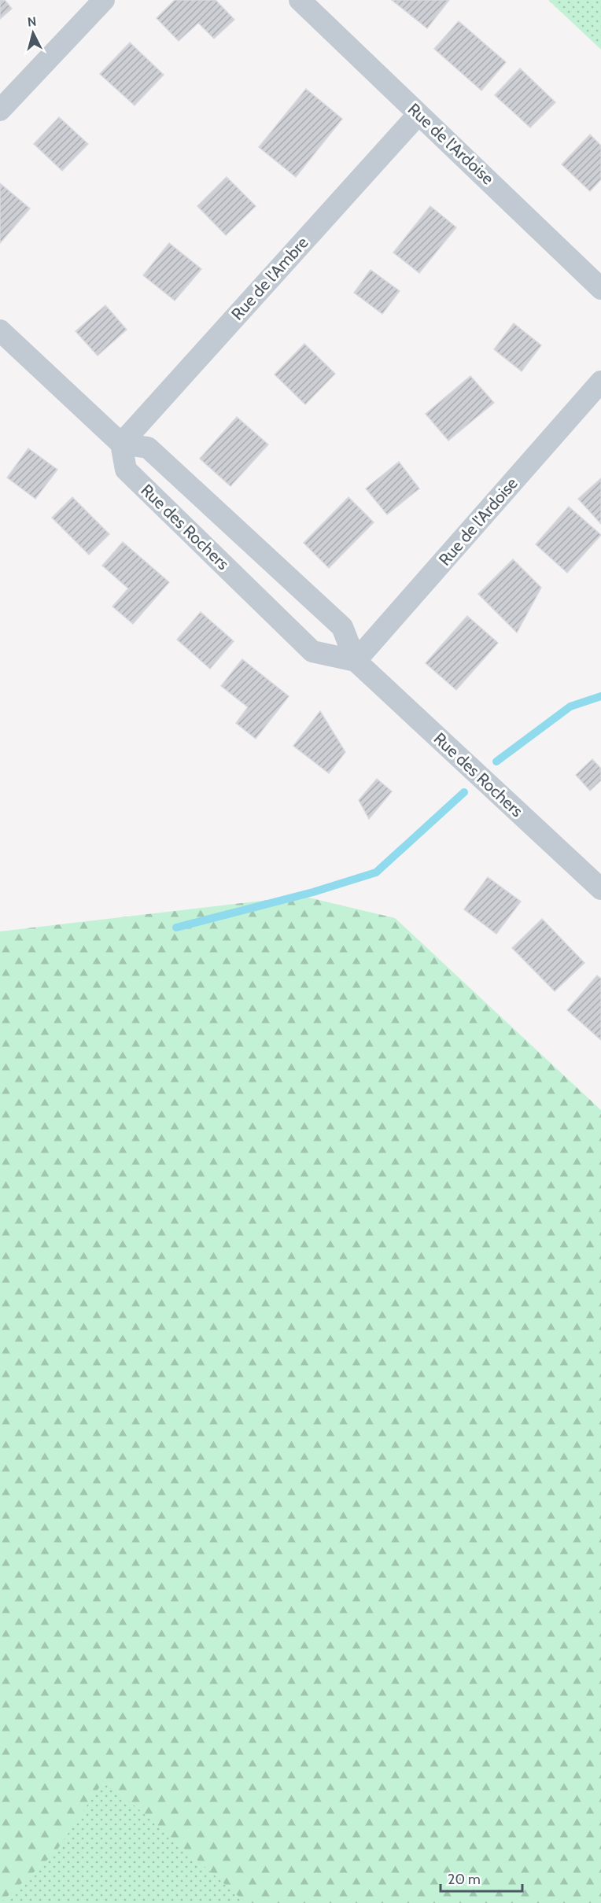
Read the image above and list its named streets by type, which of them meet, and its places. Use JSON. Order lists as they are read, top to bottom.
{
  "streets": {
    "street": ["Rue de l'Ardoise", "Rue de l'Ambre", "Rue des Rochers"]
  },
  "crossings": [
    ["Rue de l'Ardoise", "Rue de l'Ambre"],
    ["Rue de l'Ardoise", "Rue des Rochers"],
    ["Rue de l'Ambre", "Rue des Rochers"]
  ],
  "scale_bar": "20 m",
  "north": "top"
}
